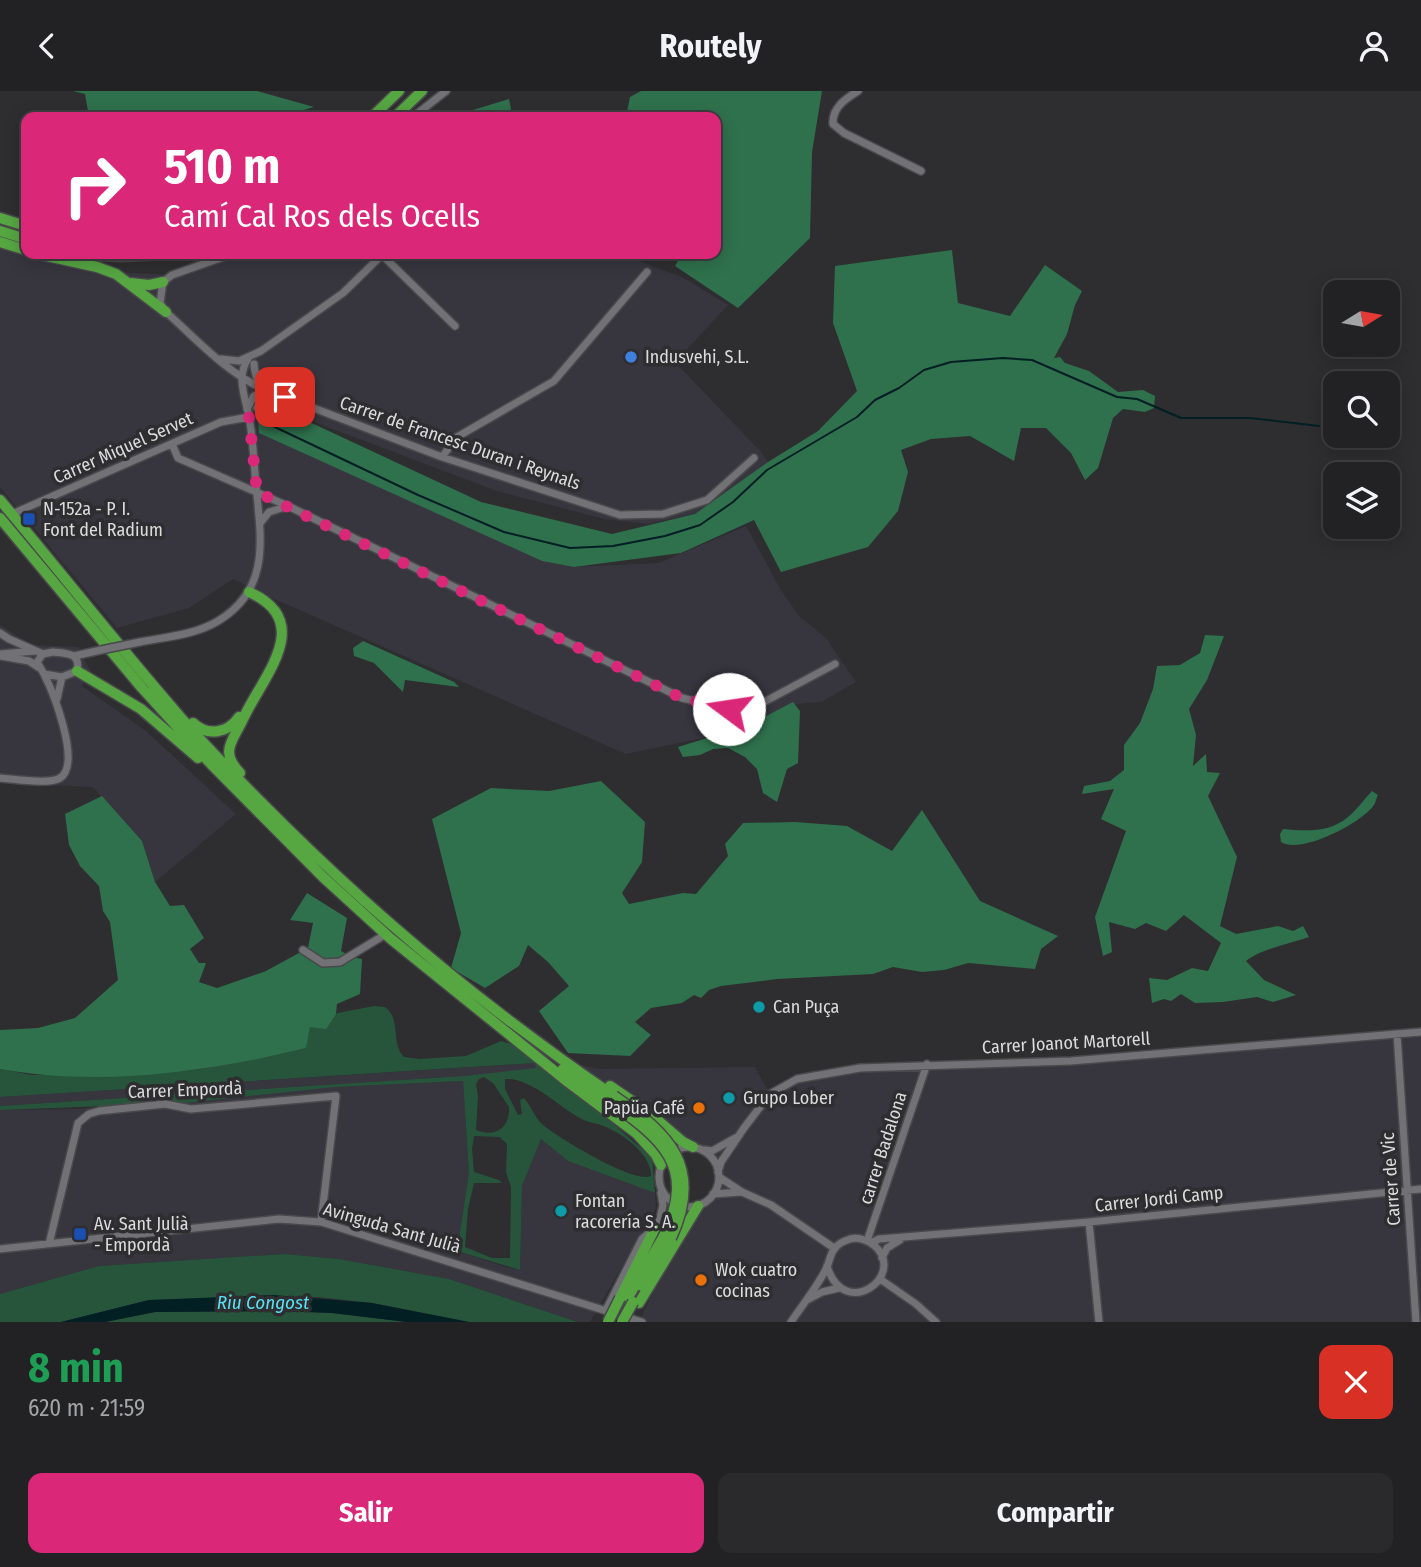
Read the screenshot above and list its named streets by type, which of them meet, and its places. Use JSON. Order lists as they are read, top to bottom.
{
  "streets": {
    "street": [
      "Carrer de Francesc Duran i Reynals",
      "Carrer Miquel Servet",
      "Carrer Joanot Martorell",
      "Carrer Empordà",
      "carrer Badalona",
      "Carrer de Vic",
      "Carrer Jordi Camp",
      "Avinguda Sant Julià"
    ]
  },
  "crossings": [
    ["Carrer Joanot Martorell", "carrer Badalona"],
    ["Carrer Joanot Martorell", "Carrer de Vic"],
    ["Carrer Empordà", "Avinguda Sant Julià"],
    ["carrer Badalona", "Carrer Jordi Camp"],
    ["Carrer de Vic", "Carrer Jordi Camp"]
  ],
  "water": ["Riu Congost"],
  "places": {
    "other": [
      "Indusvehi, S.L.",
      "Can Puça",
      "Grupo Lober",
      "Papüa Café",
      "Fontan racorería S. A.",
      "Wok cuatro cocinas"
    ],
    "transit": ["N-152a - P. I. Font del Radium", "Av. Sant Julià - Empordà"]
  },
  "north": "right",
  "page": {
    "header": "Routely",
    "turn": ["510 m", "Camí Cal Ros dels Ocells"],
    "heading": ["8 min", "620 m · 21:59"],
    "buttons": ["Salir", "Compartir"]
  }
}
